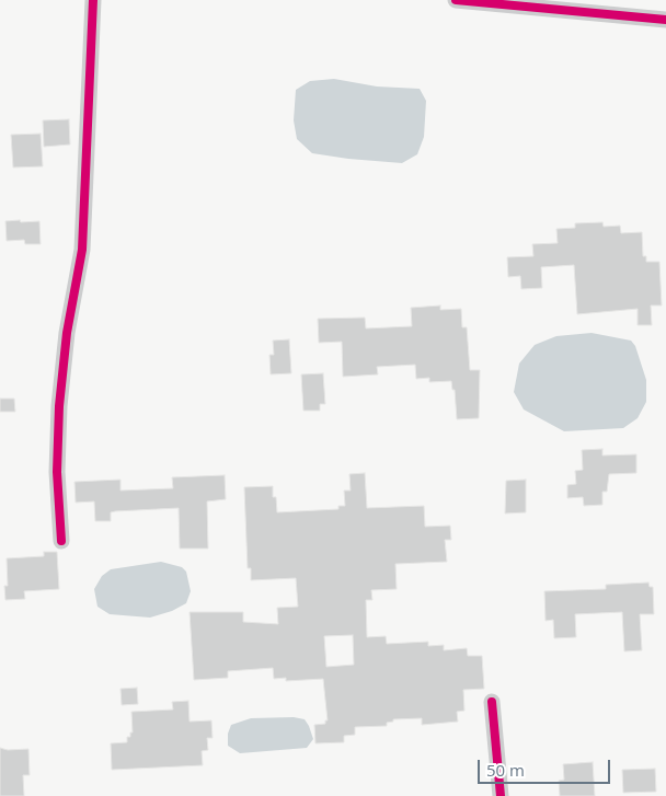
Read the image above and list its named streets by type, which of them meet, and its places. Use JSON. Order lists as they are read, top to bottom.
{
  "scale_bar": "50 m"
}
